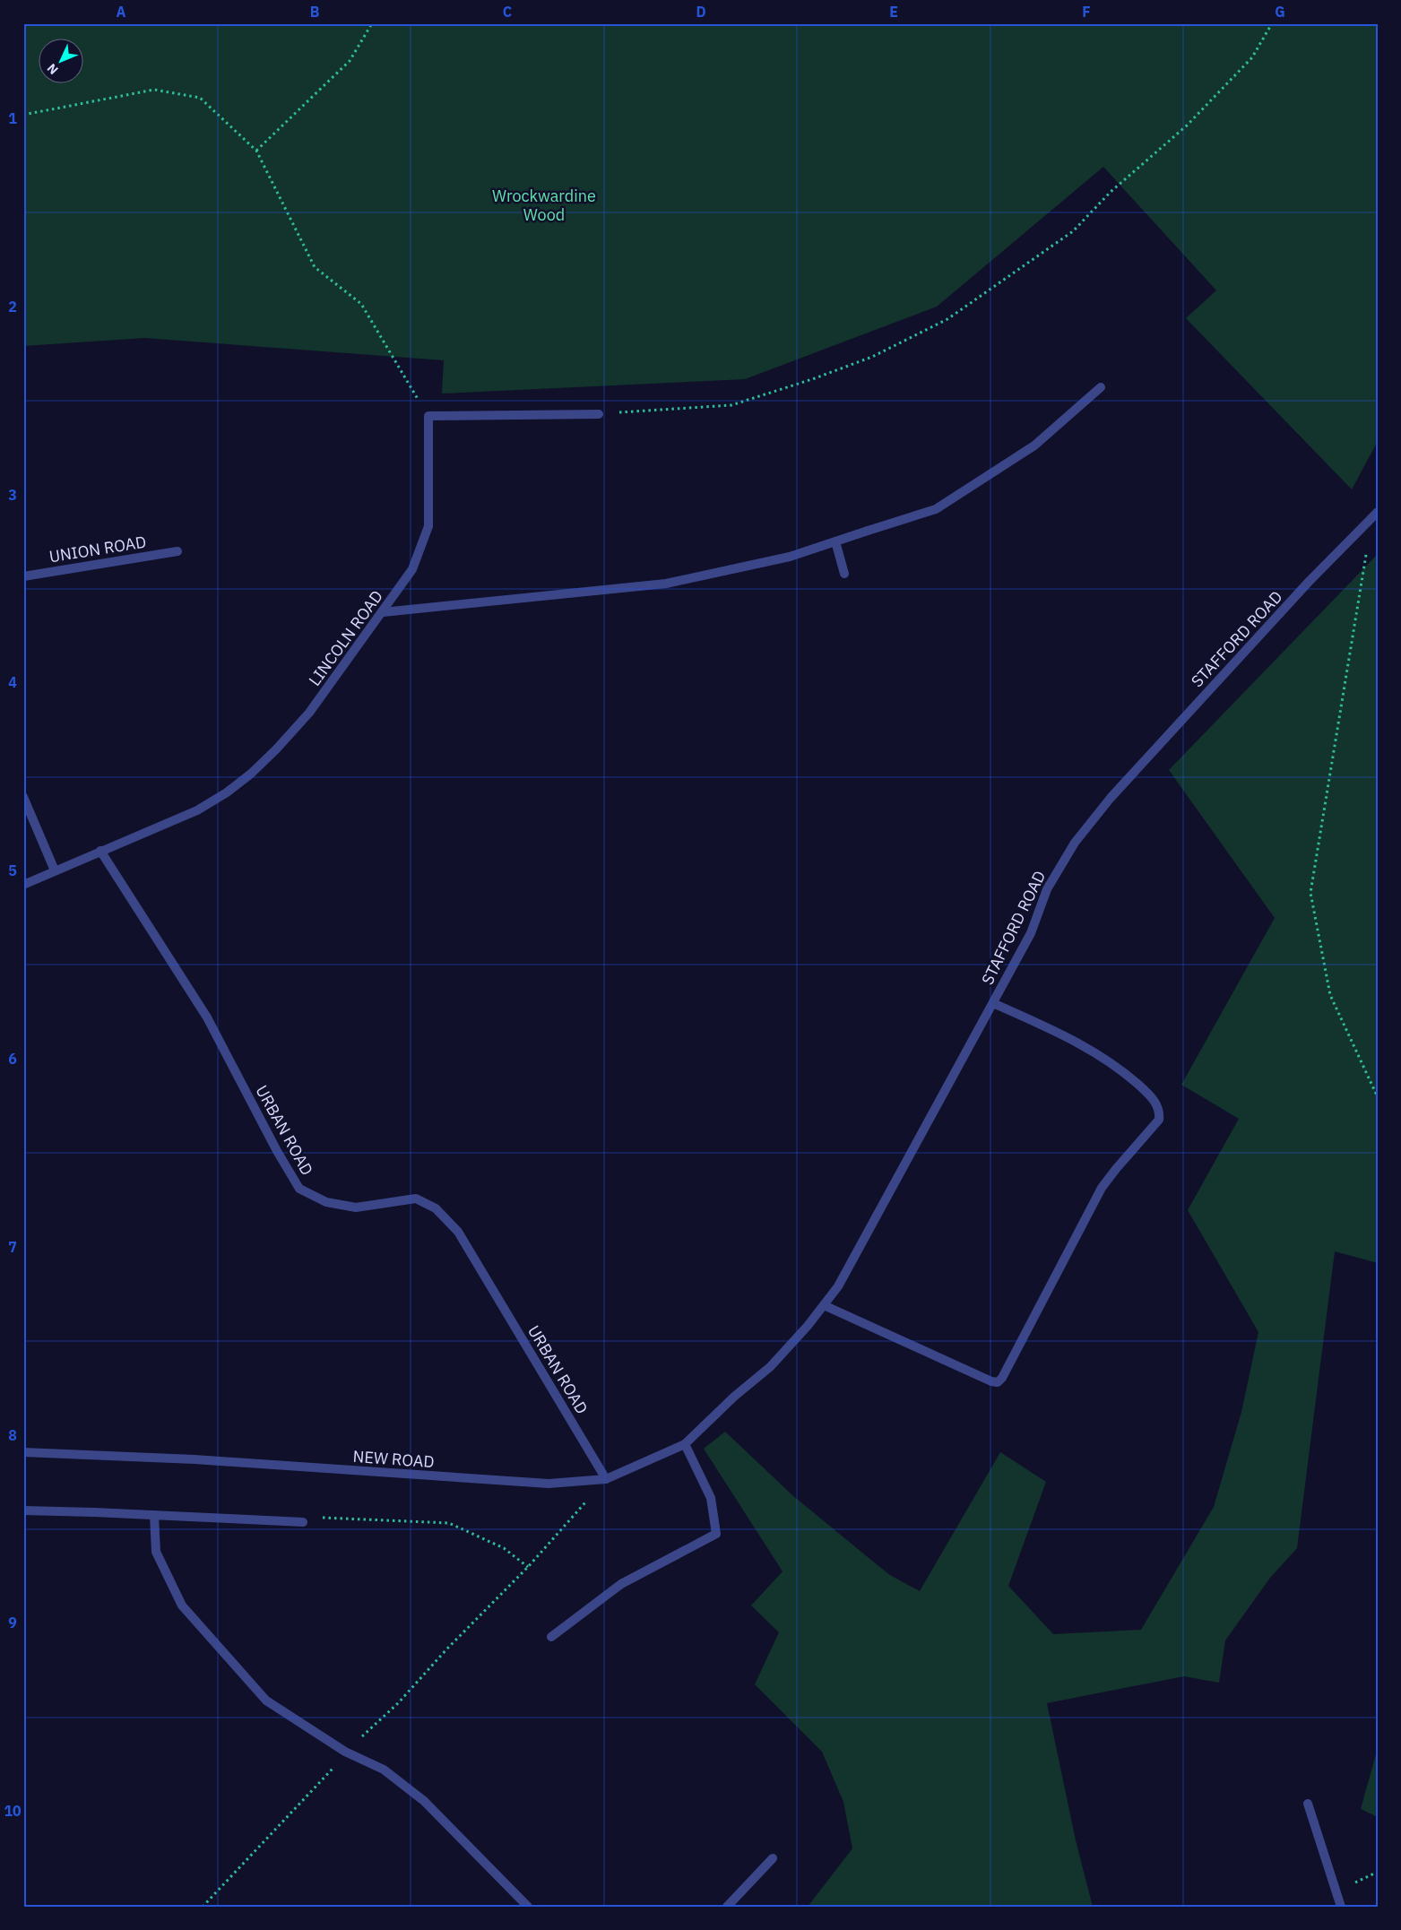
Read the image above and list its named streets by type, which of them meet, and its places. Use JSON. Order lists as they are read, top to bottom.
{
  "streets": {
    "street": [
      "UNION ROAD",
      "LINCOLN ROAD",
      "STAFFORD ROAD",
      "URBAN ROAD",
      "NEW ROAD"
    ]
  },
  "crossings": [
    ["LINCOLN ROAD", "URBAN ROAD"],
    ["STAFFORD ROAD", "NEW ROAD"],
    ["URBAN ROAD", "NEW ROAD"]
  ],
  "parks": ["Wrockwardine Wood"],
  "north": "bottom left",
  "grid": {
    "columns": [
      "A",
      "B",
      "C",
      "D",
      "E",
      "F",
      "G"
    ],
    "rows": [
      "1",
      "2",
      "3",
      "4",
      "5",
      "6",
      "7",
      "8",
      "9",
      "10"
    ]
  }
}
